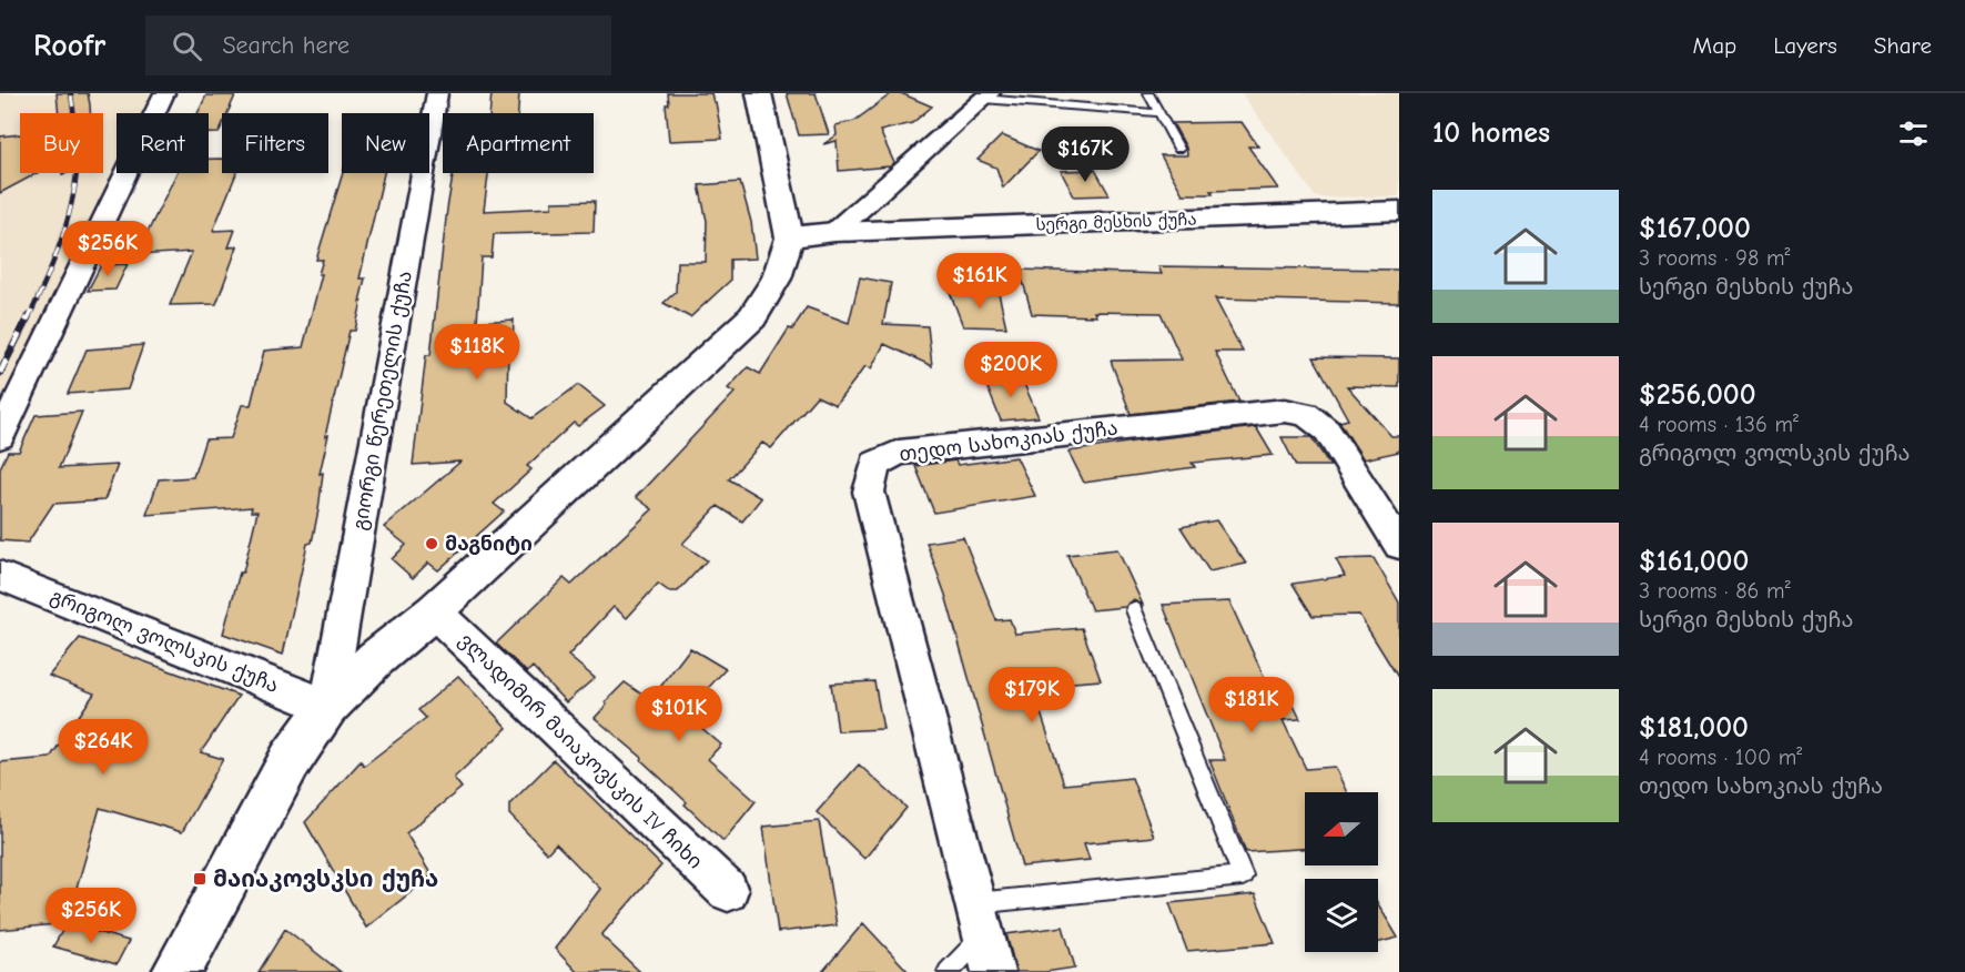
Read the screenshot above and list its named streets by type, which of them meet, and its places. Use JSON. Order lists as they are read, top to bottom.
{
  "streets": {
    "main road": ["სერგი მესხის ქუჩა"],
    "street": [
      "გიორგი წერეთელის ქუჩა",
      "თედო სახოკიას ქუჩა",
      "გრიგოლ ვოლსკის ქუჩა",
      "ვლადიმირ მაიაკოვსკის IV ჩიხი"
    ]
  },
  "crossings": [
    ["გიორგი წერეთელის ქუჩა", "გრიგოლ ვოლსკის ქუჩა"]
  ],
  "places": {
    "other": ["მაგნიტი"],
    "transit": ["მაიაკოვსკსი ქუჩა"]
  },
  "north": "left",
  "page": {
    "header": "Roofr",
    "search": "Search here",
    "nav": ["Map", "Layers", "Share"],
    "heading": "10 homes",
    "chip": [
      "Buy",
      "Rent",
      "Filters",
      "New",
      "Apartment"
    ],
    "price": [
      "$167K",
      "$256K",
      "$161K",
      "$118K",
      "$200K",
      "$179K",
      "$181K",
      "$101K",
      "$264K",
      "$256K"
    ],
    "list": [
      {
        "name": "$167,000",
        "note": "3 rooms · 98 m² · სერგი მესხის ქუჩა"
      },
      {
        "name": "$256,000",
        "note": "4 rooms · 136 m² · გრიგოლ ვოლსკის ქუჩა"
      },
      {
        "name": "$161,000",
        "note": "3 rooms · 86 m² · სერგი მესხის ქუჩა"
      },
      {
        "name": "$181,000",
        "note": "4 rooms · 100 m² · თედო სახოკიას ქუჩა"
      }
    ]
  }
}
